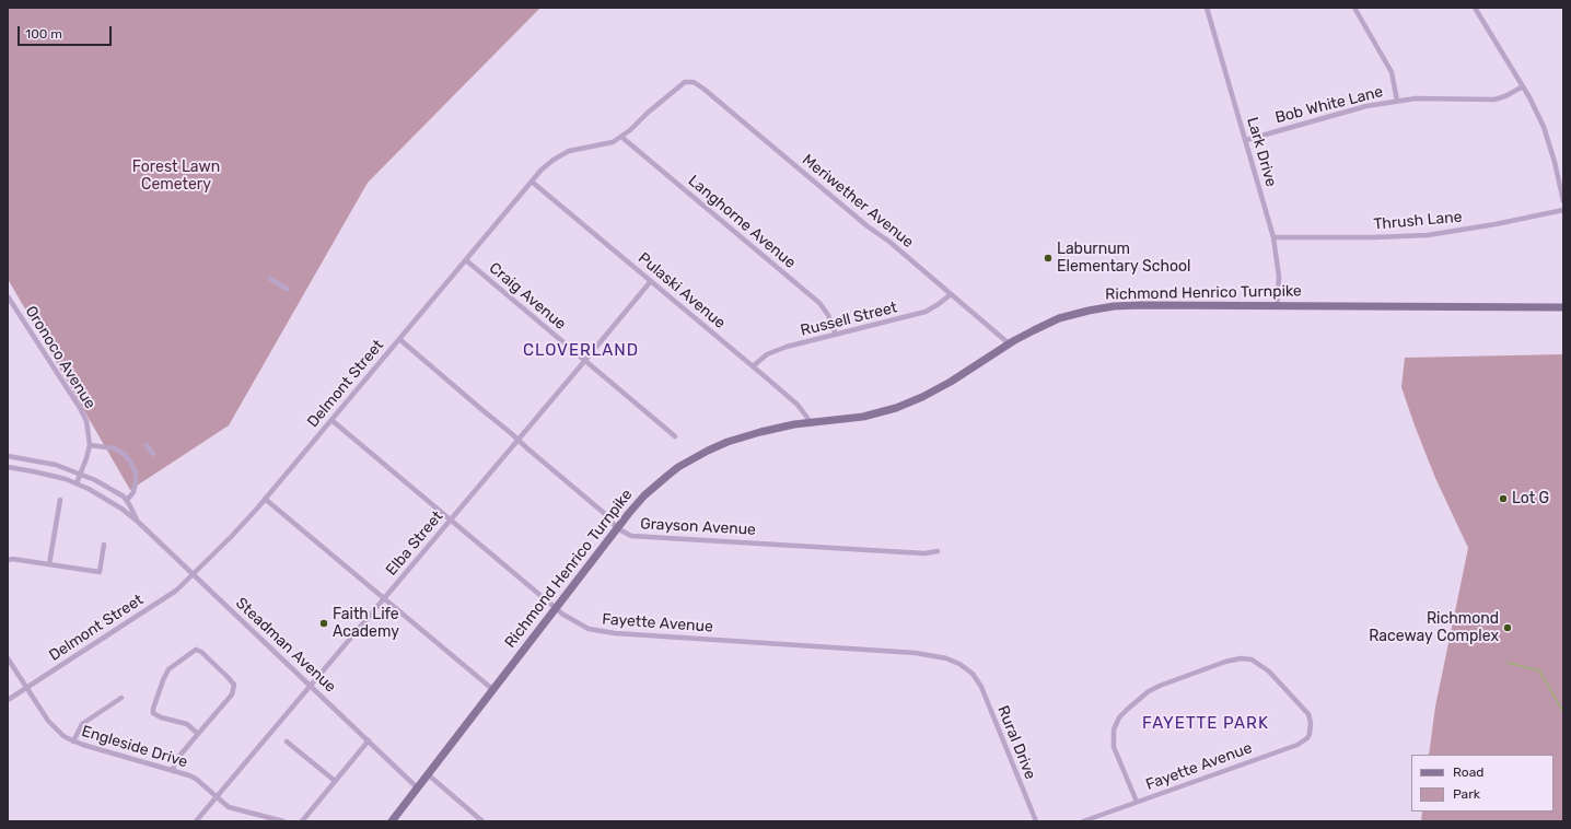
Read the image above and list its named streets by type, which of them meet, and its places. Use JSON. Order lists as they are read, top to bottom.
{
  "streets": {
    "main road": ["Richmond Henrico Turnpike"],
    "street": [
      "Bob White Lane",
      "Lark Drive",
      "Meriwether Avenue",
      "Thrush Lane",
      "Langhorne Avenue",
      "Pulaski Avenue",
      "Craig Avenue",
      "Russell Street",
      "Oronoco Avenue",
      "Delmont Street",
      "Grayson Avenue",
      "Elba Street",
      "Fayette Avenue",
      "Steadman Avenue",
      "Rural Drive",
      "Engleside Drive"
    ]
  },
  "crossings": [
    ["Bob White Lane", "Lark Drive"],
    ["Lark Drive", "Thrush Lane"],
    ["Lark Drive", "Richmond Henrico Turnpike"],
    ["Meriwether Avenue", "Richmond Henrico Turnpike"],
    ["Meriwether Avenue", "Russell Street"],
    ["Meriwether Avenue", "Delmont Street"],
    ["Langhorne Avenue", "Russell Street"],
    ["Langhorne Avenue", "Delmont Street"],
    ["Pulaski Avenue", "Richmond Henrico Turnpike"],
    ["Pulaski Avenue", "Russell Street"],
    ["Pulaski Avenue", "Delmont Street"],
    ["Pulaski Avenue", "Elba Street"],
    ["Richmond Henrico Turnpike", "Grayson Avenue"],
    ["Richmond Henrico Turnpike", "Fayette Avenue"],
    ["Richmond Henrico Turnpike", "Steadman Avenue"],
    ["Craig Avenue", "Delmont Street"],
    ["Craig Avenue", "Elba Street"],
    ["Delmont Street", "Grayson Avenue"],
    ["Delmont Street", "Fayette Avenue"],
    ["Delmont Street", "Steadman Avenue"],
    ["Delmont Street", "Engleside Drive"],
    ["Grayson Avenue", "Elba Street"],
    ["Elba Street", "Fayette Avenue"],
    ["Elba Street", "Steadman Avenue"],
    ["Elba Street", "Engleside Drive"],
    ["Fayette Avenue", "Rural Drive"]
  ],
  "districts": ["CLOVERLAND", "FAYETTE PARK"],
  "parks": ["Forest Lawn Cemetery"],
  "places": [
    "Laburnum Elementary School",
    "Lot G",
    "Faith Life Academy",
    "Richmond Raceway Complex"
  ],
  "legend": ["Road", "Park"],
  "scale_bar": "100 m"
}
